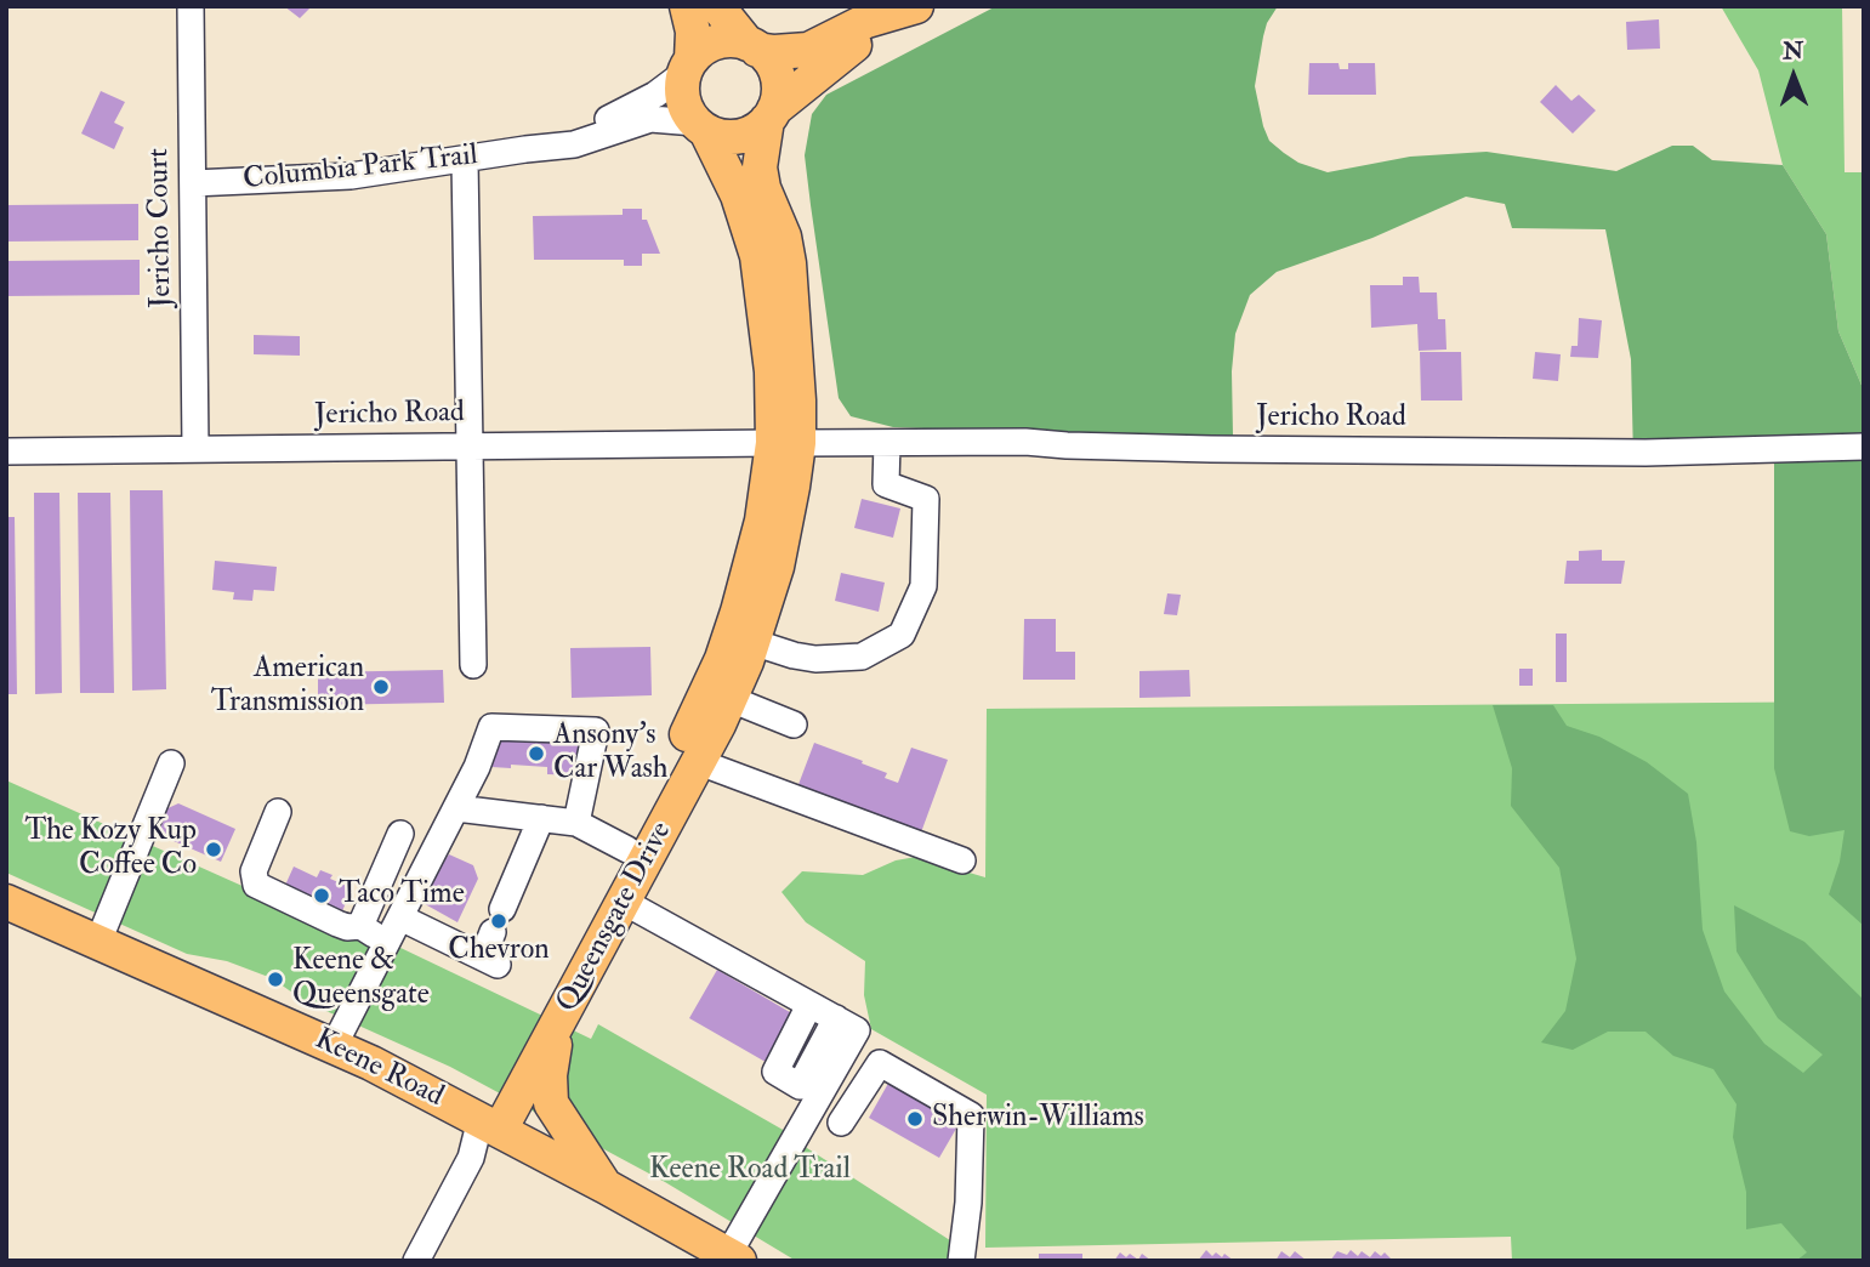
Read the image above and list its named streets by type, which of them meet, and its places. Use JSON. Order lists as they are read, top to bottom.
{
  "streets": {
    "main road": ["Queensgate Drive", "Keene Road"],
    "street": ["Columbia Park Trail", "Jericho Court", "Jericho Road"]
  },
  "crossings": [
    ["Columbia Park Trail", "Jericho Court"],
    ["Columbia Park Trail", "Queensgate Drive"],
    ["Jericho Court", "Jericho Road"],
    ["Jericho Road", "Queensgate Drive"],
    ["Queensgate Drive", "Keene Road"]
  ],
  "parks": ["Keene Road Trail"],
  "places": [
    "American Transmission",
    "Ansony's Car Wash",
    "The Kozy Kup Coffee Co",
    "Taco Time",
    "Chevron",
    "Keene & Queensgate",
    "Sherwin-Williams"
  ],
  "north": "top"
}
